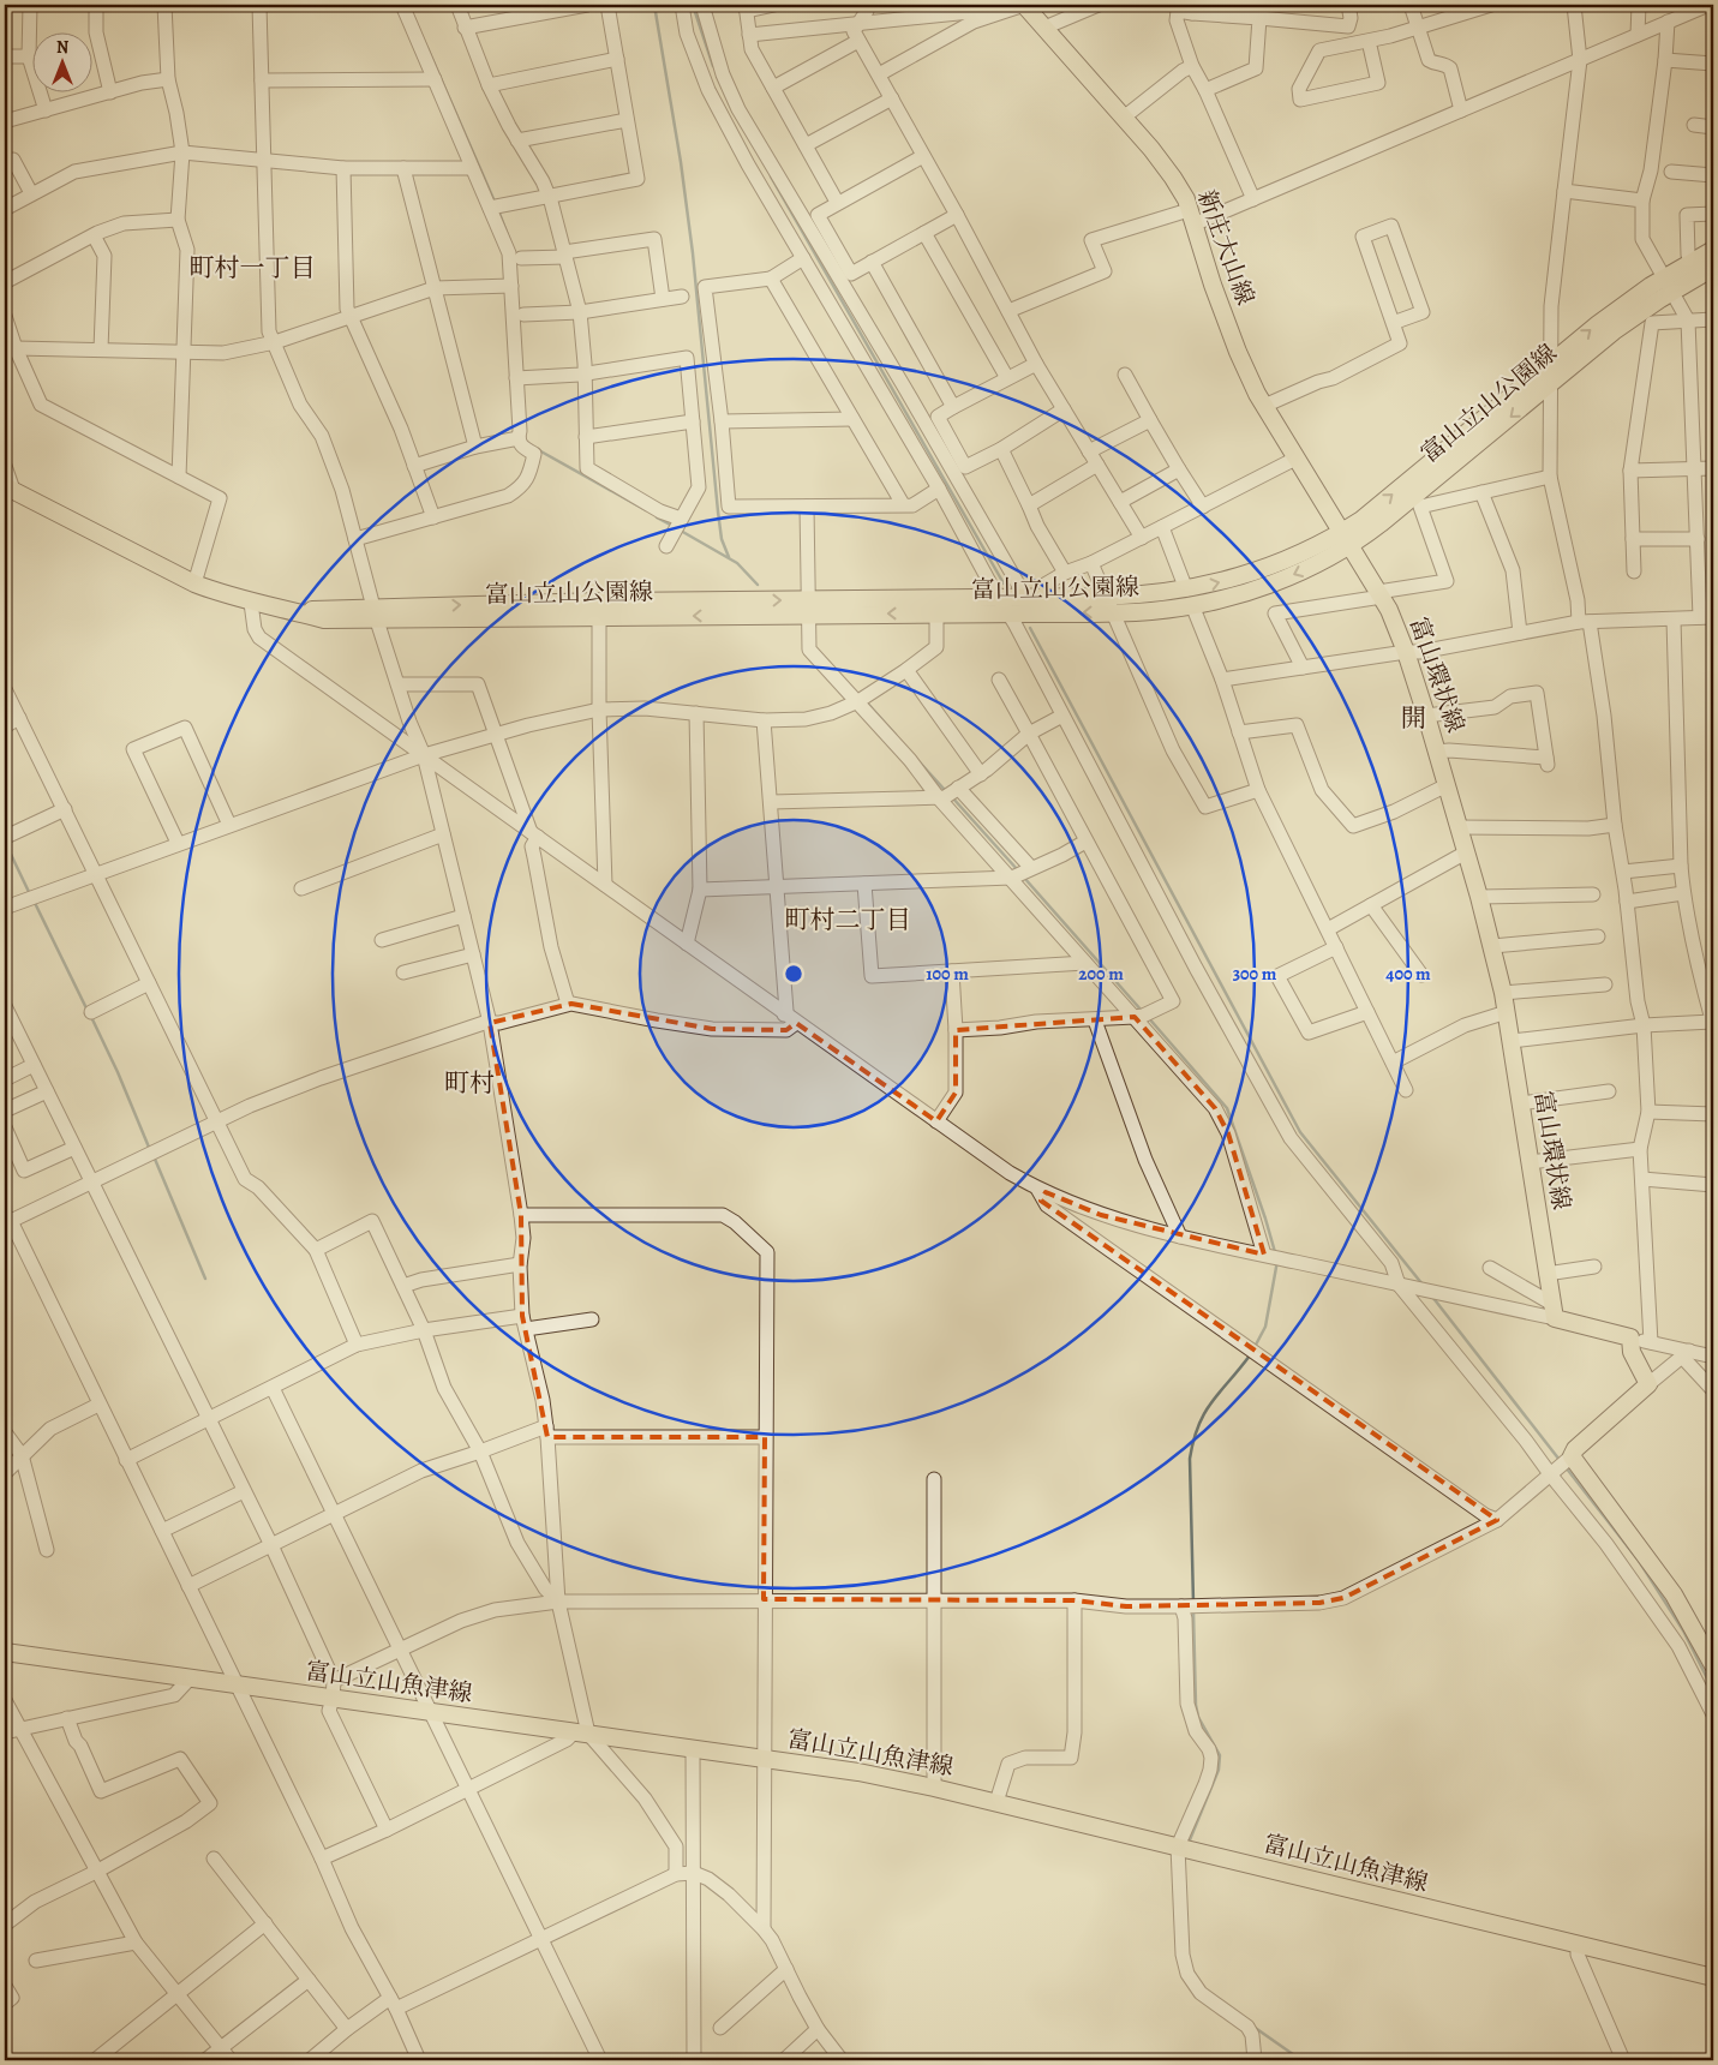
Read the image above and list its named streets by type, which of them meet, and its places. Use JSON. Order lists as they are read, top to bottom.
{
  "streets": {
    "main road": [
      "新庄大山線",
      "富山立山公園線",
      "富山環状線",
      "富山立山魚津線"
    ]
  },
  "crossings": [
    ["新庄大山線", "富山立山公園線"],
    ["新庄大山線", "富山環状線"],
    ["富山立山公園線", "富山環状線"]
  ],
  "districts": [
    "町村一丁目",
    "開",
    "町村二丁目",
    "町村"
  ],
  "north": "top",
  "rings": [
    "100 m",
    "200 m",
    "300 m",
    "400 m"
  ]
}
